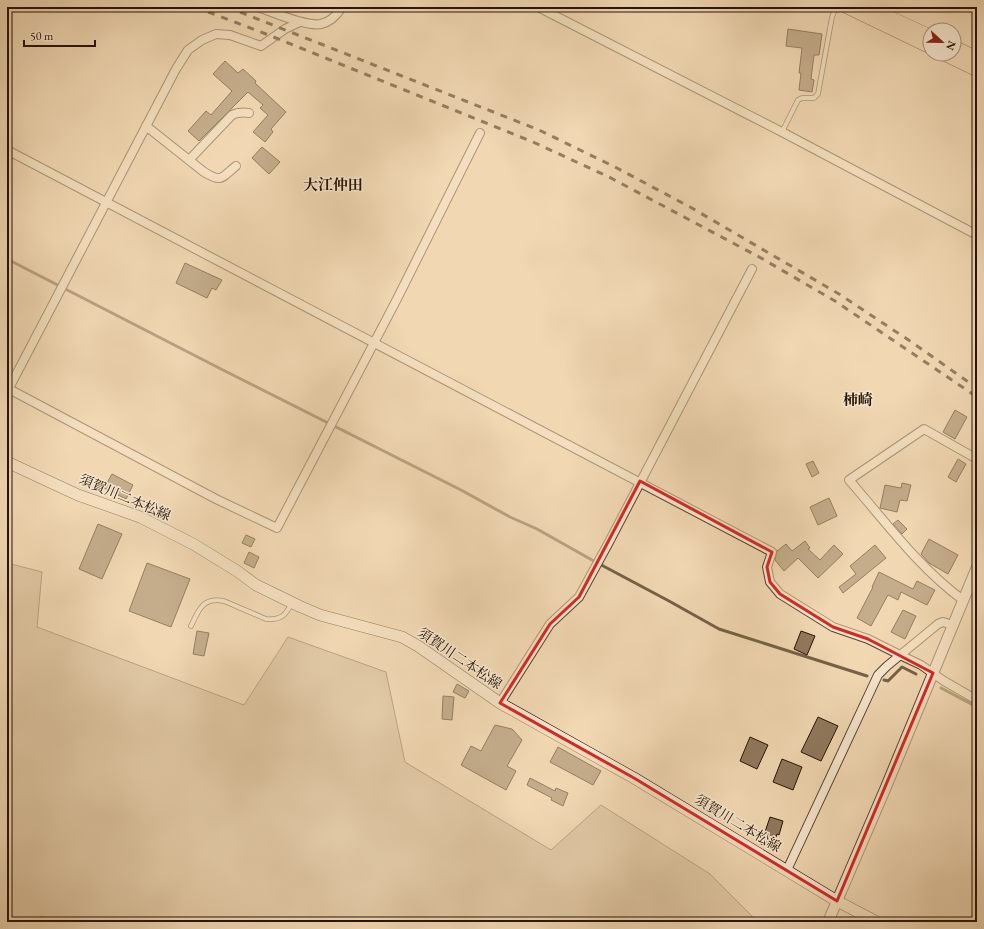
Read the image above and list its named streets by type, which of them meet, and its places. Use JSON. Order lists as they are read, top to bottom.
{
  "streets": {
    "main road": ["須賀川二本松線"]
  },
  "districts": ["大江仲田", "柿崎"],
  "scale_bar": "50 m",
  "north": "right"
}
